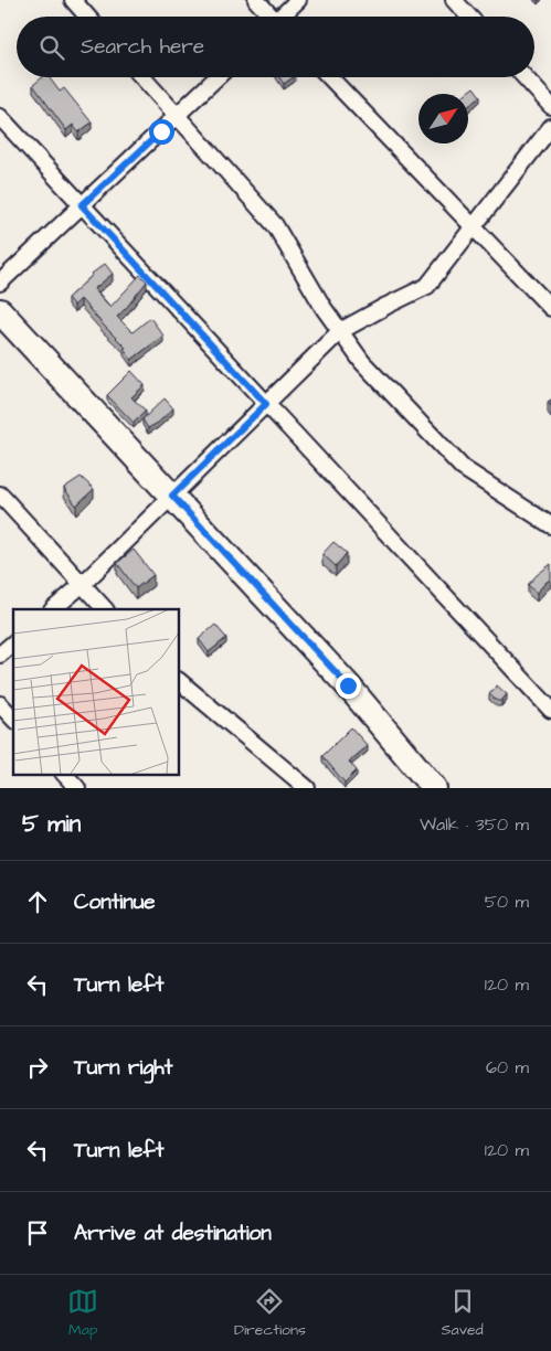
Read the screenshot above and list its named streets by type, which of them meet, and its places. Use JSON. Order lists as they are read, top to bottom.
{
  "north": "top right",
  "page": {
    "search": "Search here",
    "heading": ["5 min", "Walk · 350 m"],
    "list": [
      ["Continue", "50 m"],
      ["Turn left", "120 m"],
      ["Turn right", "60 m"],
      ["Turn left", "120 m"],
      "Arrive at destination"
    ],
    "nav": ["Map", "Directions", "Saved"]
  }
}
